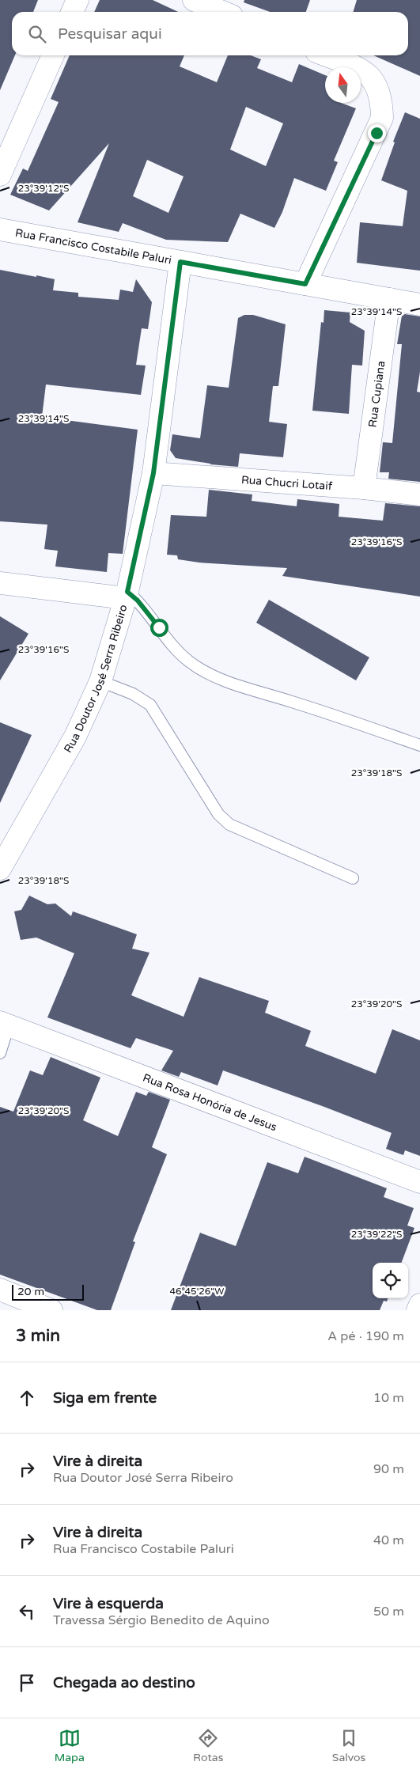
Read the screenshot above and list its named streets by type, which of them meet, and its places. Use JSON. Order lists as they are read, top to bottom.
{
  "streets": {
    "street": [
      "Rua Francisco Costabile Paluri",
      "Rua Cupiana",
      "Rua Chucri Lotaif",
      "Rua Doutor José Serra Ribeiro",
      "Rua Rosa Honória de Jesus"
    ]
  },
  "crossings": [
    ["Rua Francisco Costabile Paluri", "Rua Cupiana"],
    ["Rua Francisco Costabile Paluri", "Rua Doutor José Serra Ribeiro"],
    ["Rua Cupiana", "Rua Chucri Lotaif"],
    ["Rua Chucri Lotaif", "Rua Doutor José Serra Ribeiro"]
  ],
  "scale_bar": "20 m",
  "north": "top",
  "page": {
    "search": "Pesquisar aqui",
    "scale": "20 m",
    "heading": ["3 min", "A pé · 190 m"],
    "list": [
      ["Siga em frente", "10 m"],
      ["Vire à direita", "Rua Doutor José Serra Ribeiro", "90 m"],
      ["Vire à direita", "Rua Francisco Costabile Paluri", "40 m"],
      ["Vire à esquerda", "Travessa Sérgio Benedito de Aquino", "50 m"],
      "Chegada ao destino"
    ],
    "nav": ["Mapa", "Rotas", "Salvos"]
  },
  "coordinates": [
    "23°39'12\"S",
    "23°39'14\"S",
    "23°39'16\"S",
    "23°39'18\"S",
    "23°39'20\"S",
    "23°39'22\"S",
    "46°45'26\"W"
  ]
}
